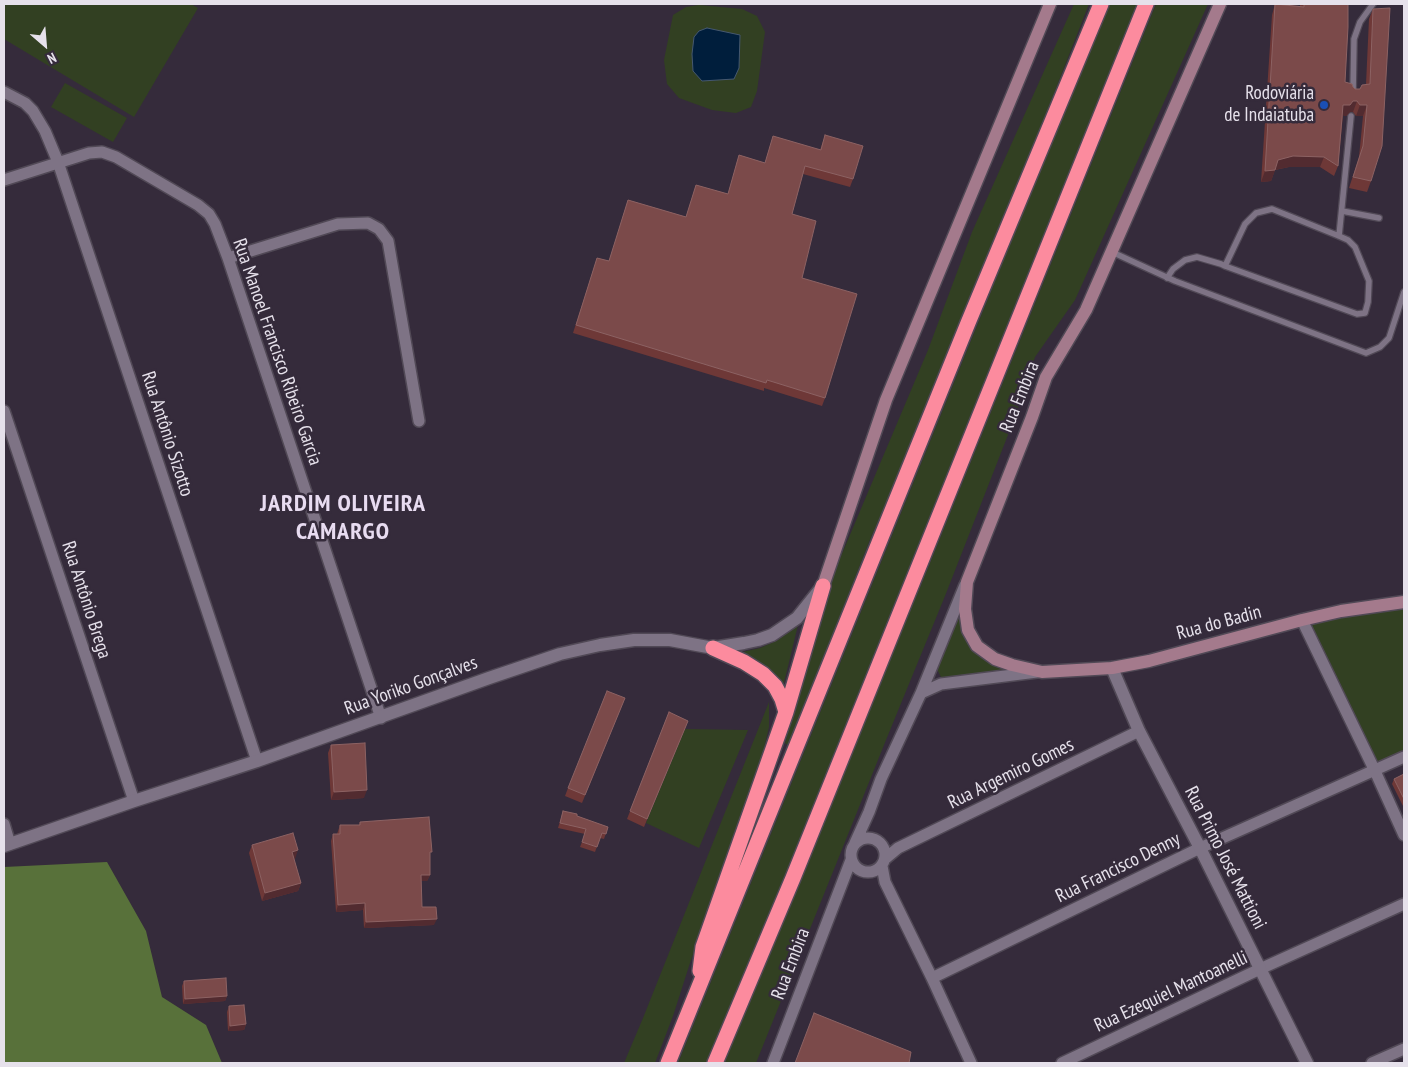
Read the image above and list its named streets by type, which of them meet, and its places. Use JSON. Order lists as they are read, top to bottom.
{
  "streets": {
    "main road": ["Rua Embira", "Rua do Badin"],
    "street": [
      "Rua Manoel Francisco Ribeiro Garcia",
      "Rua Antônio Sizotto",
      "Rua Antônio Brega",
      "Rua Yoriko Gonçalves",
      "Rua Argemiro Gomes",
      "Rua Primo José Mattioni",
      "Rua Francisco Denny",
      "Rua Ezequiel Mantoanelli"
    ]
  },
  "crossings": [
    ["Rua Manoel Francisco Ribeiro Garcia", "Rua Antônio Sizotto"],
    ["Rua Manoel Francisco Ribeiro Garcia", "Rua Yoriko Gonçalves"],
    ["Rua Embira", "Rua do Badin"],
    ["Rua Embira", "Rua Argemiro Gomes"],
    ["Rua Antônio Sizotto", "Rua Yoriko Gonçalves"],
    ["Rua Antônio Brega", "Rua Yoriko Gonçalves"],
    ["Rua do Badin", "Rua Primo José Mattioni"],
    ["Rua Argemiro Gomes", "Rua Primo José Mattioni"],
    ["Rua Primo José Mattioni", "Rua Francisco Denny"],
    ["Rua Primo José Mattioni", "Rua Ezequiel Mantoanelli"]
  ],
  "districts": ["JARDIM OLIVEIRA CAMARGO"],
  "places": ["Rodoviária de Indaiatuba"],
  "north": "bottom right"
}
